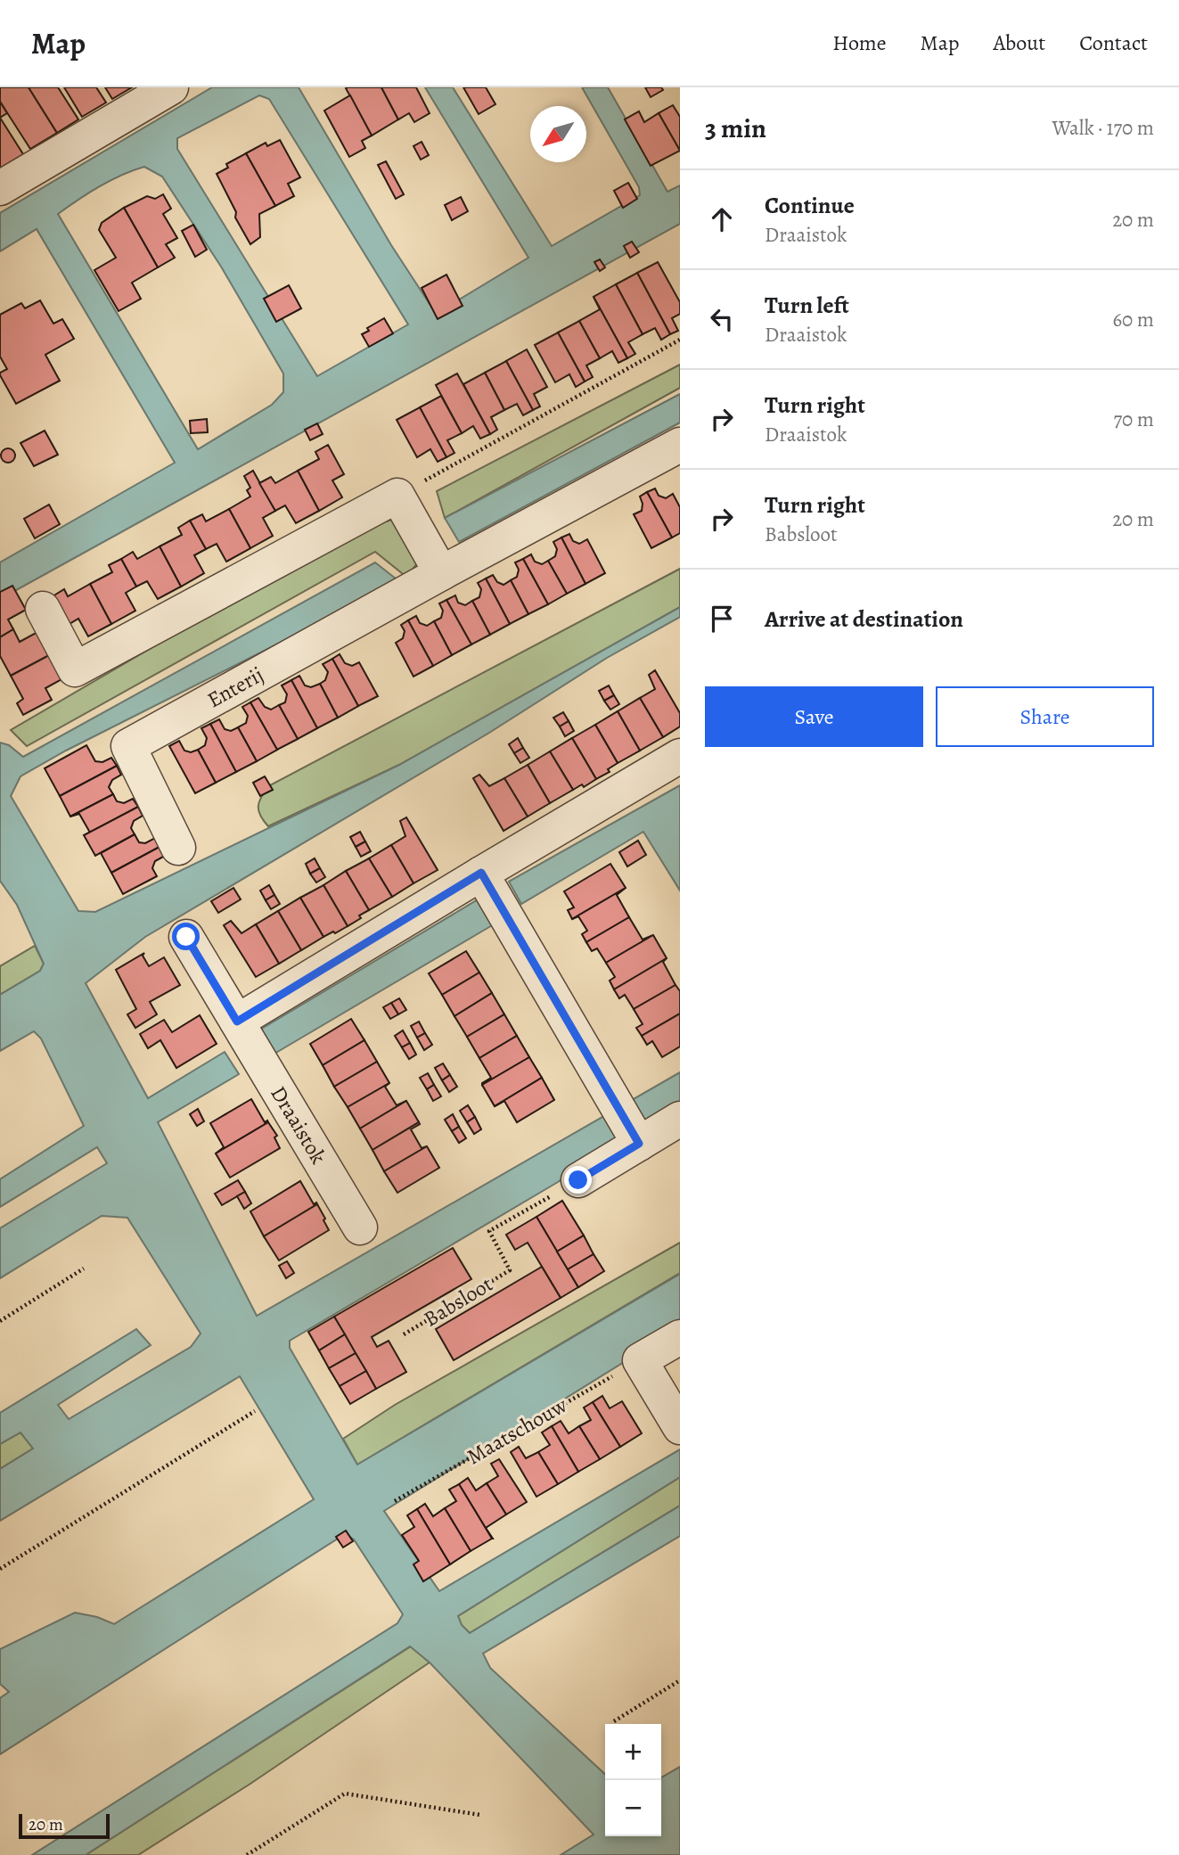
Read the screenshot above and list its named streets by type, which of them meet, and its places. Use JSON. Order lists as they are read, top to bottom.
{
  "streets": {
    "street": ["Enterij", "Draaistok"],
    "path": ["Babsloot", "Maatschouw"]
  },
  "scale_bar": "20 m",
  "north": "bottom left",
  "page": {
    "header": "Map",
    "nav": [
      "Home",
      "Map",
      "About",
      "Contact"
    ],
    "heading": ["3 min", "Walk · 170 m"],
    "list": [
      ["Continue", "Draaistok", "20 m"],
      ["Turn left", "Draaistok", "60 m"],
      ["Turn right", "Draaistok", "70 m"],
      ["Turn right", "Babsloot", "20 m"],
      "Arrive at destination"
    ],
    "buttons": ["Save", "Share"],
    "map_buttons": ["+", "−"],
    "scale": "20 m"
  }
}
